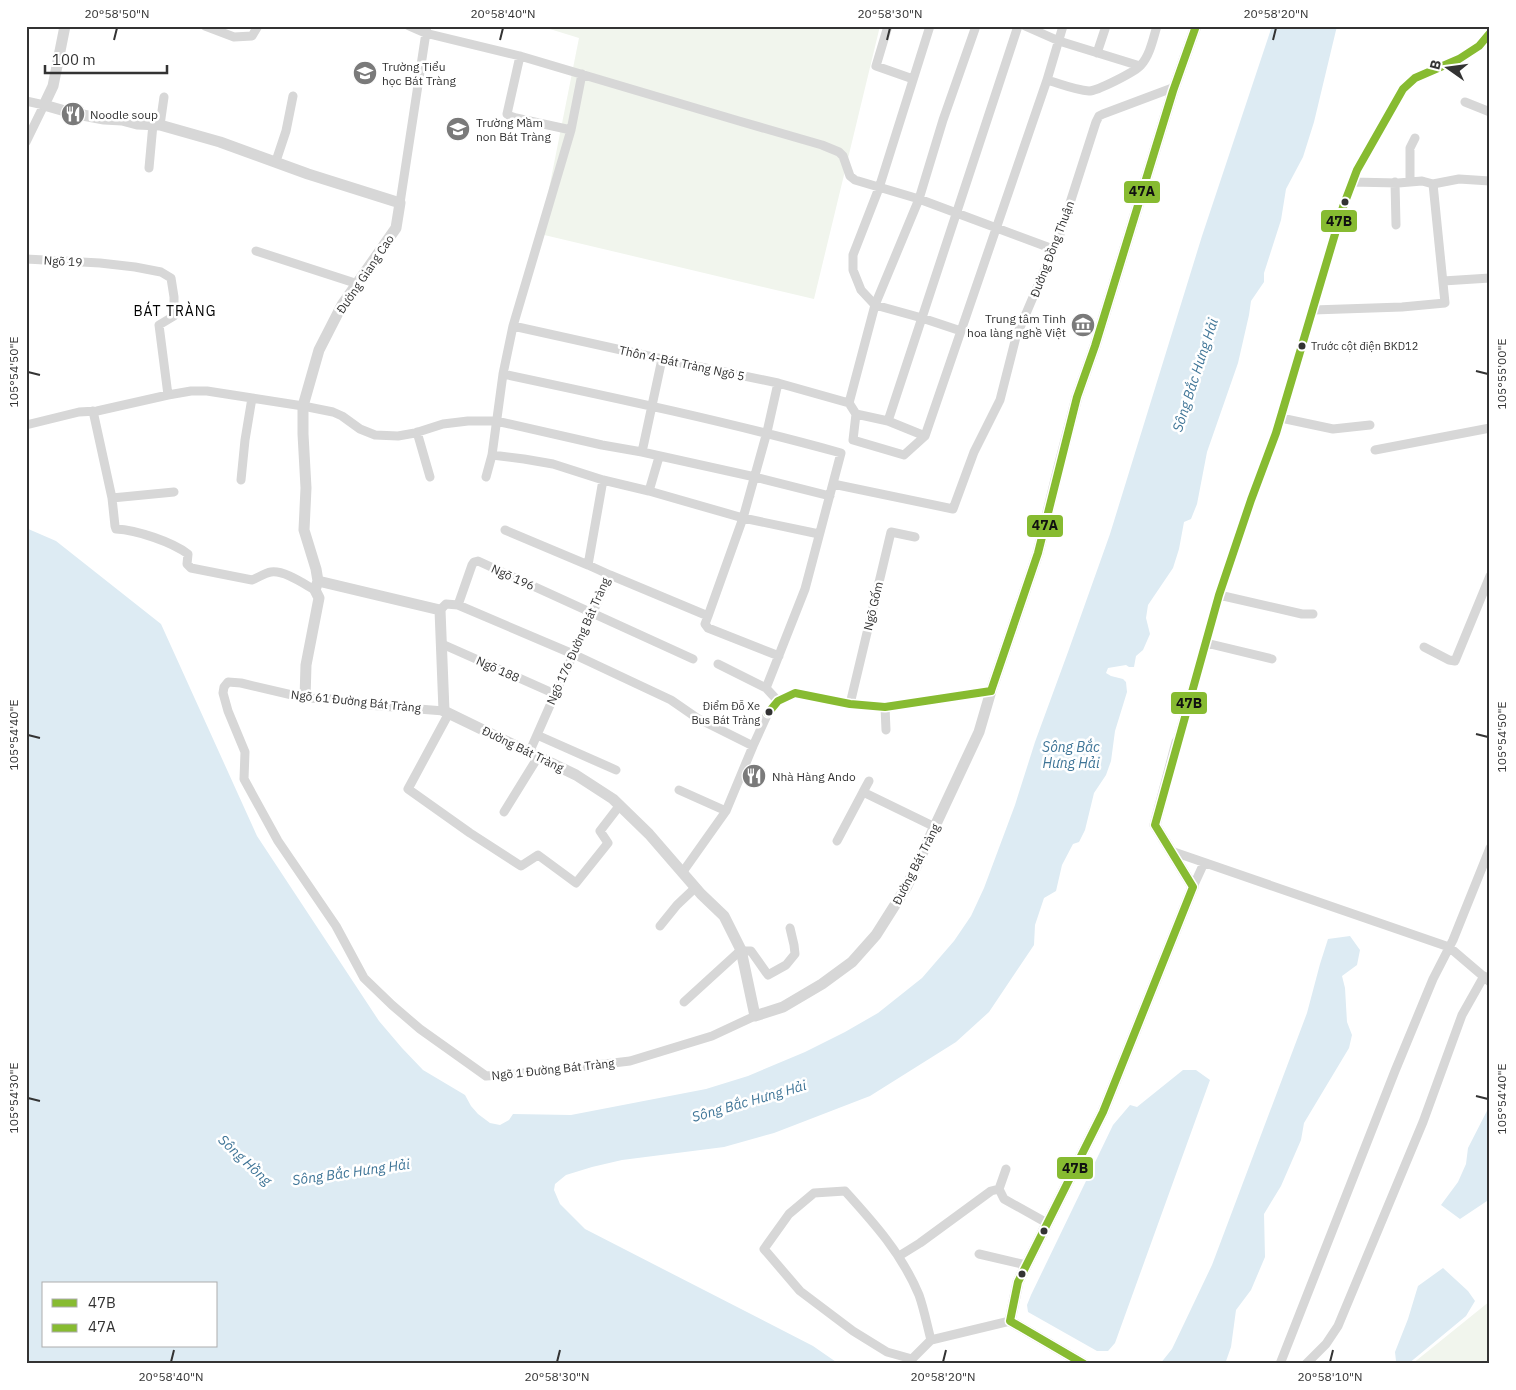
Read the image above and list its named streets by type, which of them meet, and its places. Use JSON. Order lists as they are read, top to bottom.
{
  "streets": {
    "street": [
      "Đường Đồng Thuận",
      "Ngõ 19",
      "Đường Giang Cao",
      "Thôn 4-Bát Tràng Ngõ 5",
      "Ngõ 196",
      "Ngõ Gốm",
      "Ngõ 176 Đường Bát Tràng",
      "Ngõ 188",
      "Ngõ 61 Đường Bát Tràng",
      "Đường Bát Tràng",
      "Ngõ 1 Đường Bát Tràng"
    ]
  },
  "crossings": [
    ["Đường Đồng Thuận", "Đường Bát Tràng"],
    ["Đường Giang Cao", "Ngõ 61 Đường Bát Tràng"],
    ["Ngõ 196", "Ngõ 176 Đường Bát Tràng"],
    ["Ngõ 176 Đường Bát Tràng", "Ngõ 188"],
    ["Ngõ 176 Đường Bát Tràng", "Đường Bát Tràng"],
    ["Ngõ 61 Đường Bát Tràng", "Đường Bát Tràng"],
    ["Ngõ 61 Đường Bát Tràng", "Ngõ 1 Đường Bát Tràng"],
    ["Đường Bát Tràng", "Ngõ 1 Đường Bát Tràng"]
  ],
  "districts": ["BÁT TRÀNG"],
  "water": ["Sông Bắc Hưng Hải", "Sông Hồng"],
  "places": {
    "school or university": ["Trường Tiểu học Bát Tràng", "Trường Mầm non Bát Tràng"],
    "restaurant": ["Noodle soup", "Nhà Hàng Ando"],
    "museum": ["Trung tâm Tinh hoa làng nghề Việt"],
    "other": ["Trước cột điện BKD12", "Điểm Đỗ Xe Bus Bát Tràng"]
  },
  "lines": ["transit line 47A", "transit line 47B"],
  "legend": ["47B", "47A"],
  "scale_bar": "100 m",
  "north": "left",
  "coordinates": [
    "20°58'50\"N",
    "20°58'40\"N",
    "20°58'30\"N",
    "20°58'20\"N",
    "105°54'50\"E",
    "105°55'00\"E",
    "105°54'40\"E",
    "105°54'30\"E",
    "20°58'10\"N"
  ]
}
